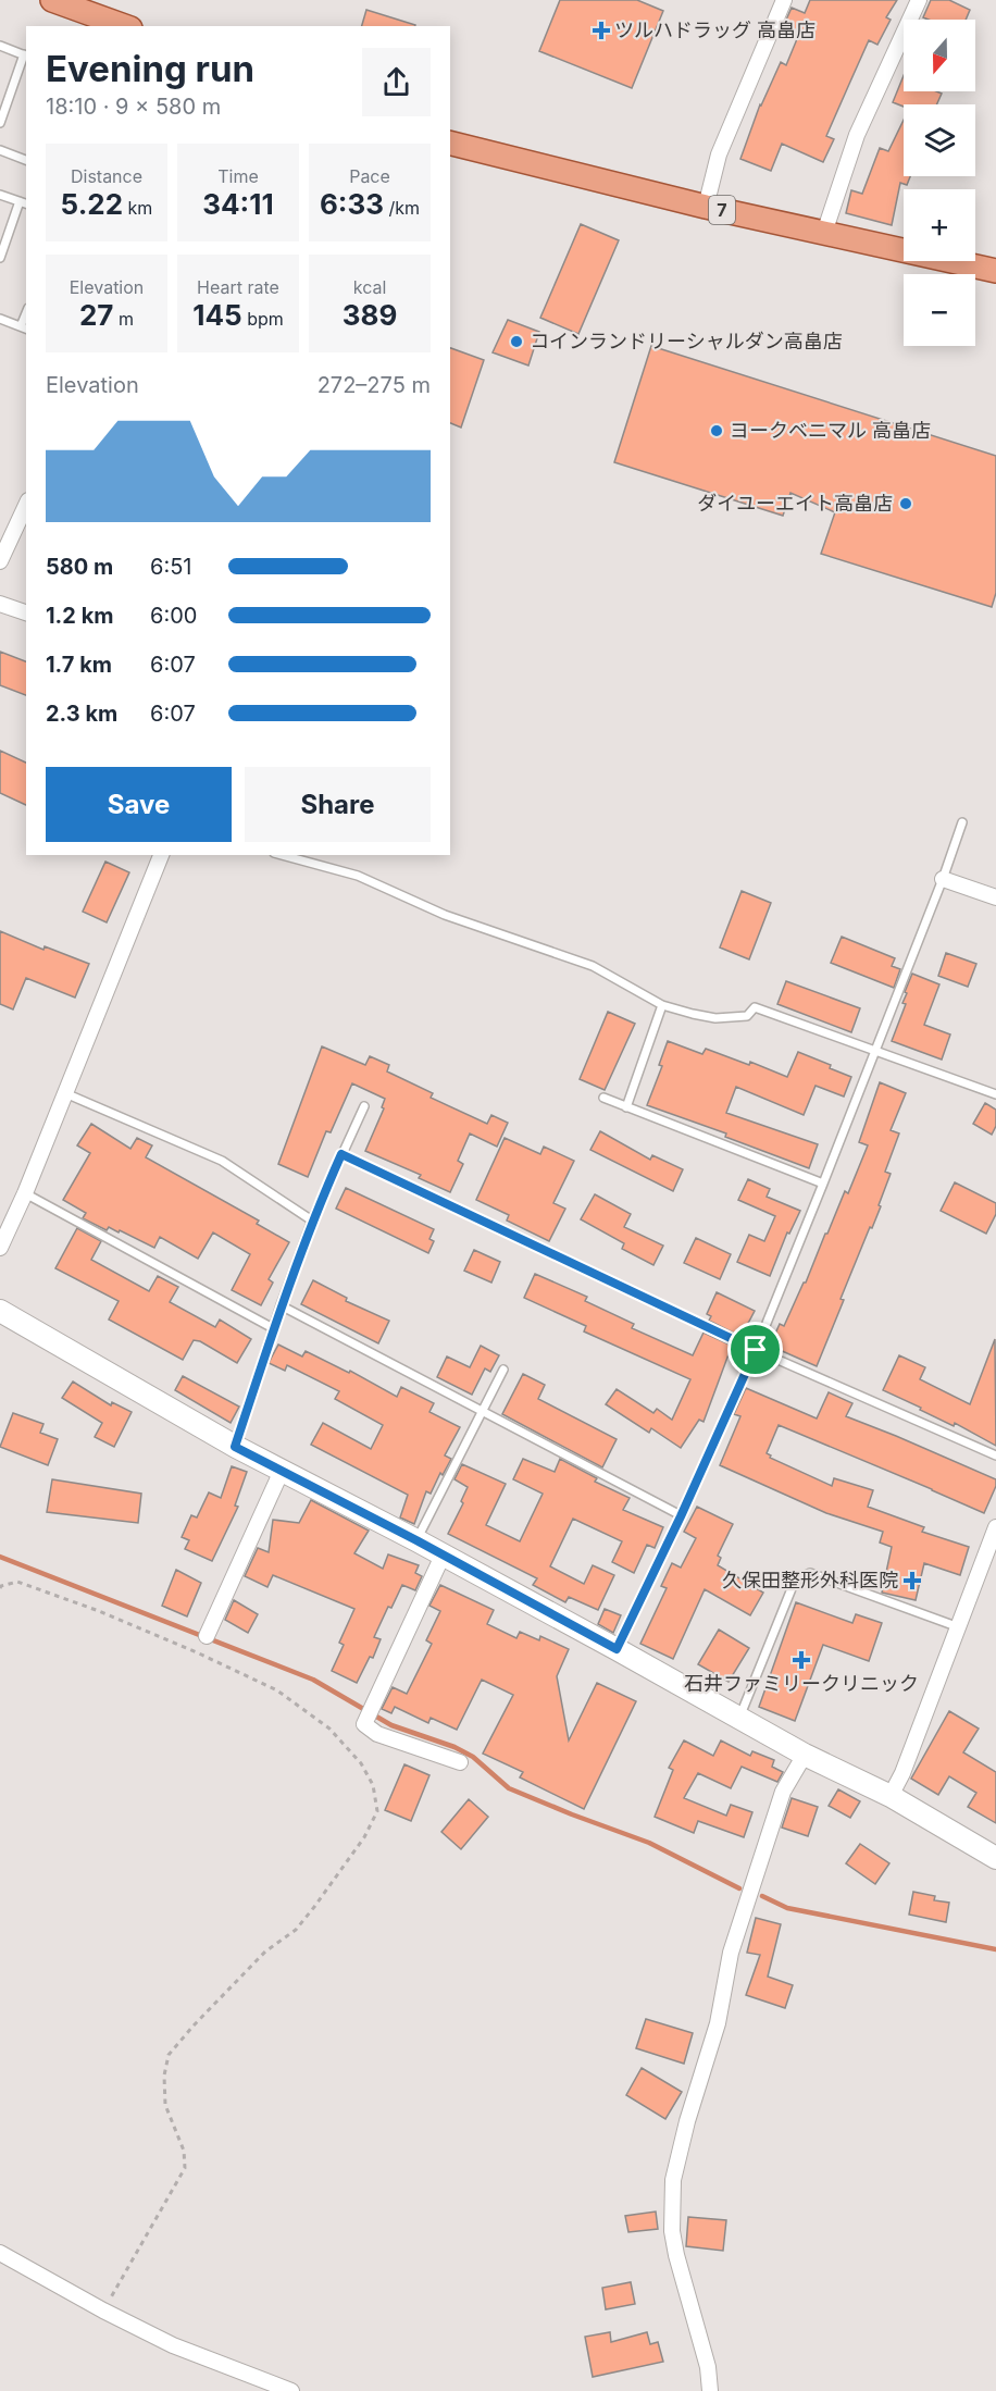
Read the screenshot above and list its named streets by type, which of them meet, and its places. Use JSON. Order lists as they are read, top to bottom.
{
  "streets": {
    "main road": ["7"]
  },
  "places": {
    "health": ["ツルハドラッグ 高畠店", "久保田整形外科医院", "石井ファミリークリニック"],
    "other": ["コインランドリーシャルダン高畠店", "ヨークベニマル 高畠店", "ダイユーエイト高畠店"]
  },
  "north": "bottom",
  "page": {
    "map_buttons": ["+", "−"],
    "heading": ["Evening run", "18:10 · 9 × 580 m"],
    "stats": [
      ["Distance", "5.22 km"],
      ["Time", "34:11"],
      ["Pace", "6:33 /km"],
      ["Elevation", "27 m"],
      ["Heart rate", "145 bpm"],
      ["kcal", "389"]
    ],
    "chart": ["Elevation", "272–275 m"],
    "list": [
      {
        "name": "580 m",
        "note": "6:51"
      },
      {
        "name": "1.2 km",
        "note": "6:00"
      },
      {
        "name": "1.7 km",
        "note": "6:07"
      },
      {
        "name": "2.3 km",
        "note": "6:07"
      }
    ],
    "buttons": ["Save", "Share"]
  }
}
